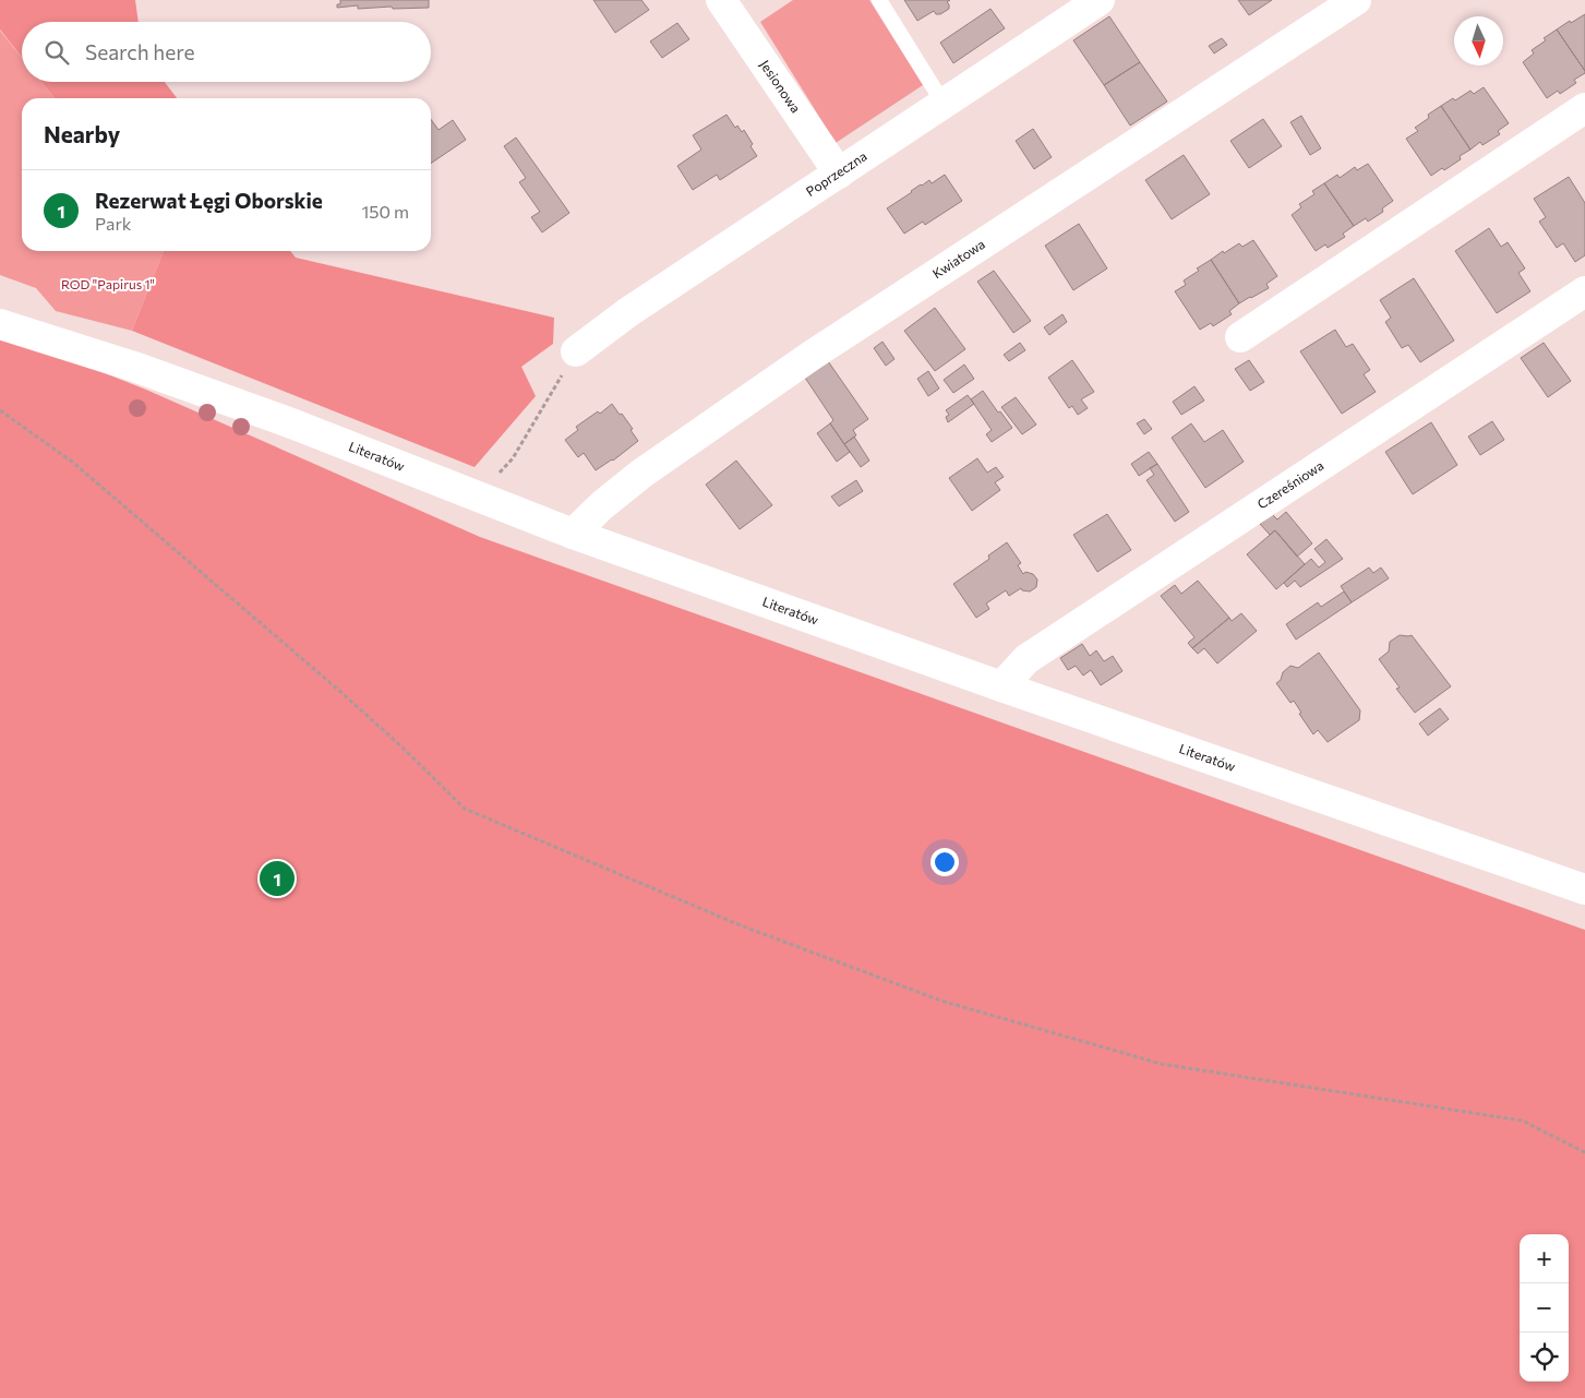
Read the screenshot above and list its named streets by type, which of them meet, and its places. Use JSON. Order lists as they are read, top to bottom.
{
  "streets": {
    "street": [
      "Jesionowa",
      "Poprzeczna",
      "Kwiatowa",
      "Literatów",
      "Czereśniowa"
    ]
  },
  "crossings": [
    ["Jesionowa", "Poprzeczna"],
    ["Kwiatowa", "Literatów"],
    ["Literatów", "Czereśniowa"]
  ],
  "parks": ["ROD \"Papirus 1\""],
  "north": "bottom",
  "page": {
    "search": "Search here",
    "heading": "Nearby",
    "list": [
      {
        "mark": "1",
        "name": "Rezerwat Łęgi Oborskie",
        "note": "Park",
        "value": "150 m"
      }
    ],
    "pins": "1",
    "map_buttons": ["+", "−"]
  }
}
